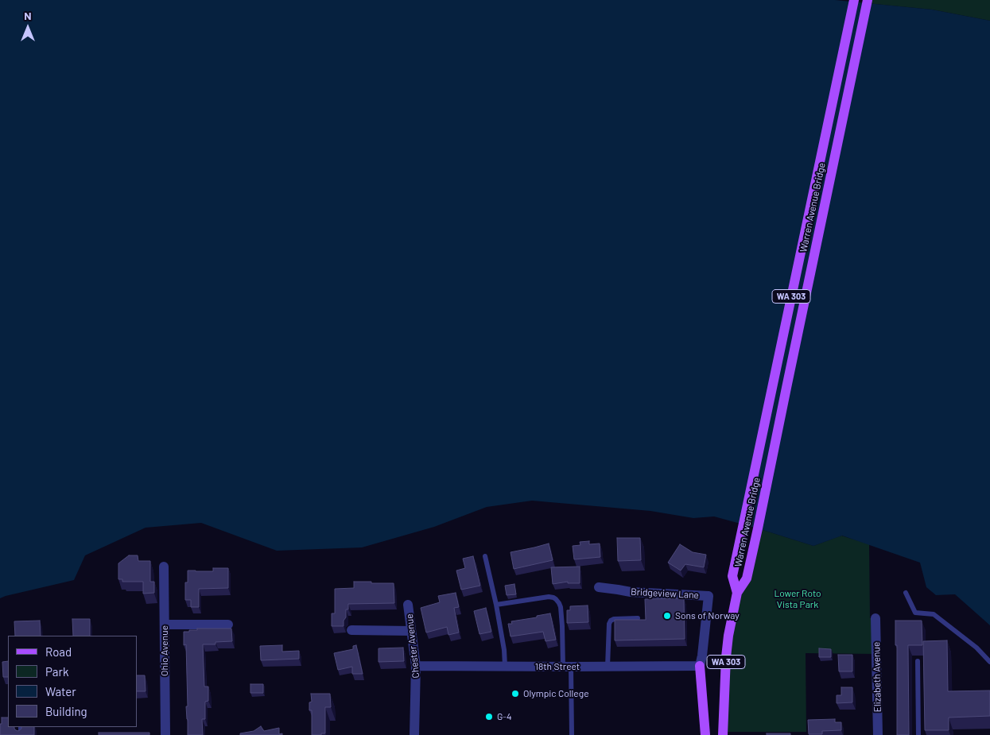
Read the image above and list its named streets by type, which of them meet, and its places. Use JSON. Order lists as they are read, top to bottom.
{
  "streets": {
    "main road": ["Warren Avenue Bridge", "WA 303"],
    "street": [
      "Bridgeview Lane",
      "Chester Avenue",
      "Ohio Avenue",
      "18th Street",
      "Elizabeth Avenue"
    ]
  },
  "crossings": [
    ["Warren Avenue Bridge", "WA 303"],
    ["Bridgeview Lane", "18th Street"],
    ["Chester Avenue", "18th Street"]
  ],
  "parks": ["Lower Roto Vista Park"],
  "places": ["Sons of Norway", "Olympic College", "G-4"],
  "legend": [
    "Road",
    "Park",
    "Water",
    "Building"
  ],
  "north": "top"
}
